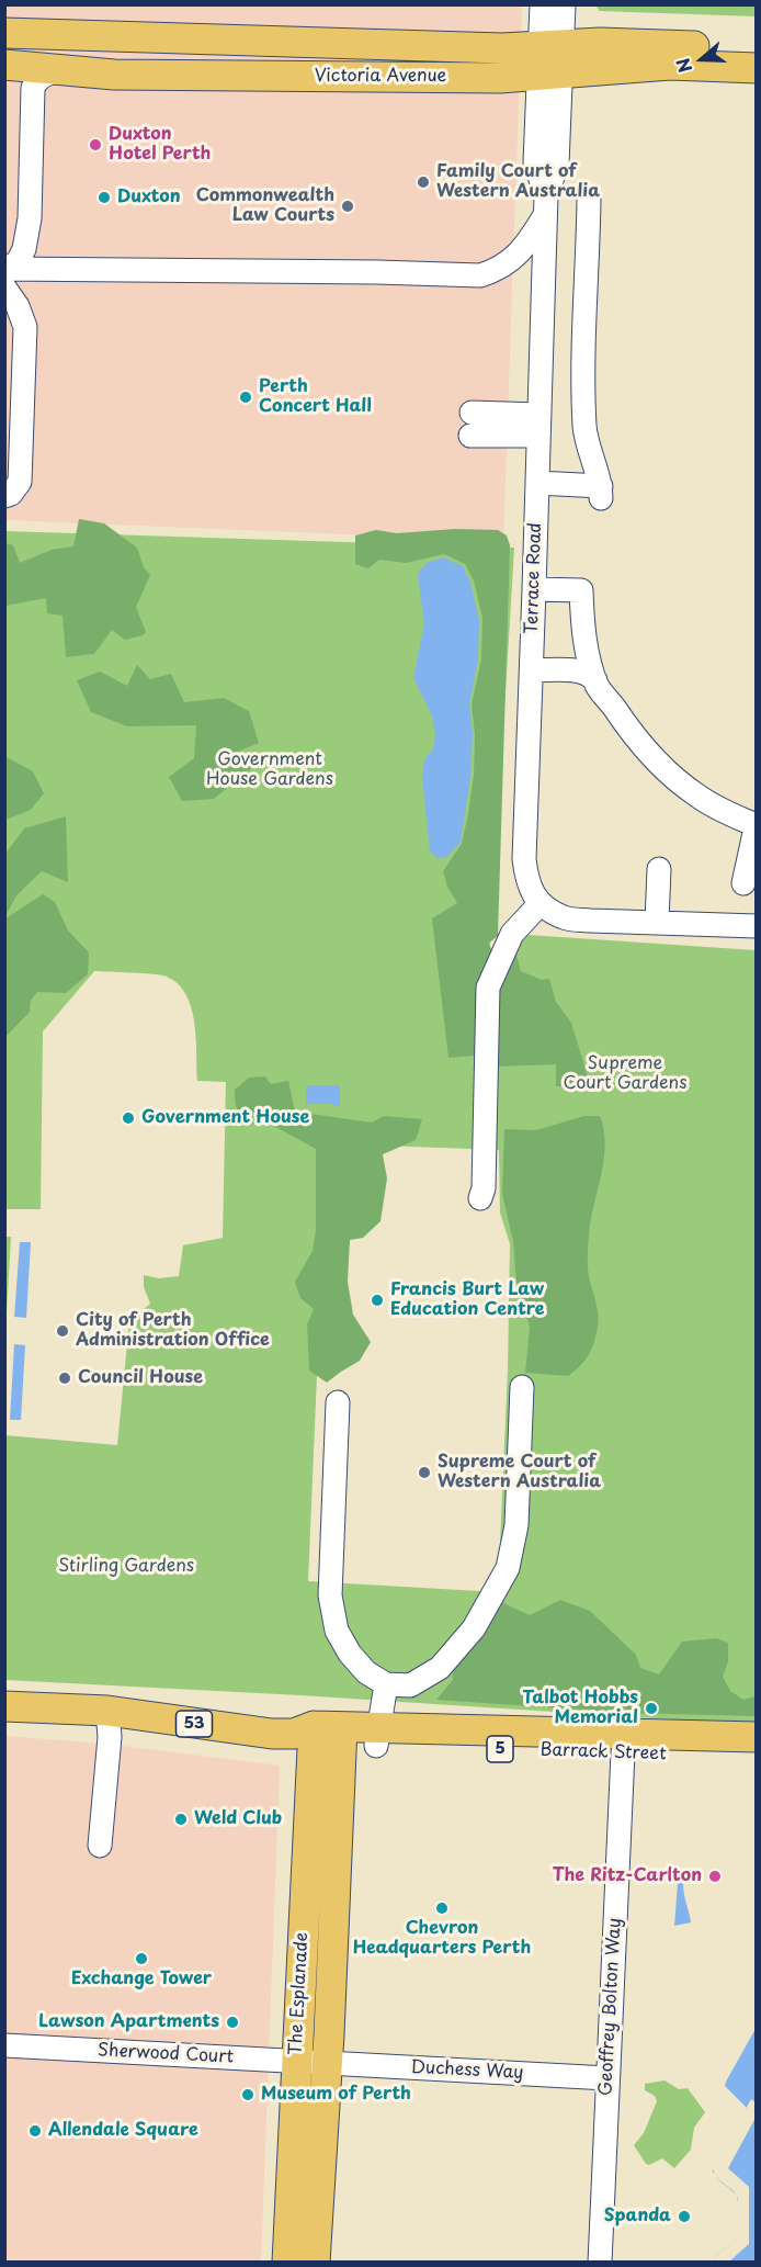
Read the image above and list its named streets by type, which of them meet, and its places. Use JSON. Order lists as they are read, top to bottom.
{
  "streets": {
    "main road": [
      "Victoria Avenue",
      "53",
      "5",
      "Barrack Street",
      "The Esplanade"
    ],
    "street": [
      "Terrace Road",
      "Geoffrey Bolton Way",
      "Sherwood Court",
      "Duchess Way"
    ]
  },
  "crossings": [
    ["Victoria Avenue", "Terrace Road"],
    ["Barrack Street", "The Esplanade"],
    ["Barrack Street", "Geoffrey Bolton Way"],
    ["The Esplanade", "Sherwood Court"],
    ["The Esplanade", "Duchess Way"],
    ["Geoffrey Bolton Way", "Duchess Way"],
    ["Sherwood Court", "Duchess Way"]
  ],
  "parks": ["Government House Gardens", "Supreme Court Gardens", "Stirling Gardens"],
  "places": [
    "Duxton Hotel Perth",
    "Family Court of Western Australia",
    "Duxton",
    "Commonwealth Law Courts",
    "Perth Concert Hall",
    "Government House",
    "Francis Burt Law Education Centre",
    "City of Perth Administration Office",
    "Council House",
    "Supreme Court of Western Australia",
    "Talbot Hobbs Memorial",
    "Weld Club",
    "The Ritz-Carlton",
    "Chevron Headquarters Perth",
    "Exchange Tower",
    "Lawson Apartments",
    "Museum of Perth",
    "Allendale Square",
    "Spanda"
  ],
  "north": "left"
}
